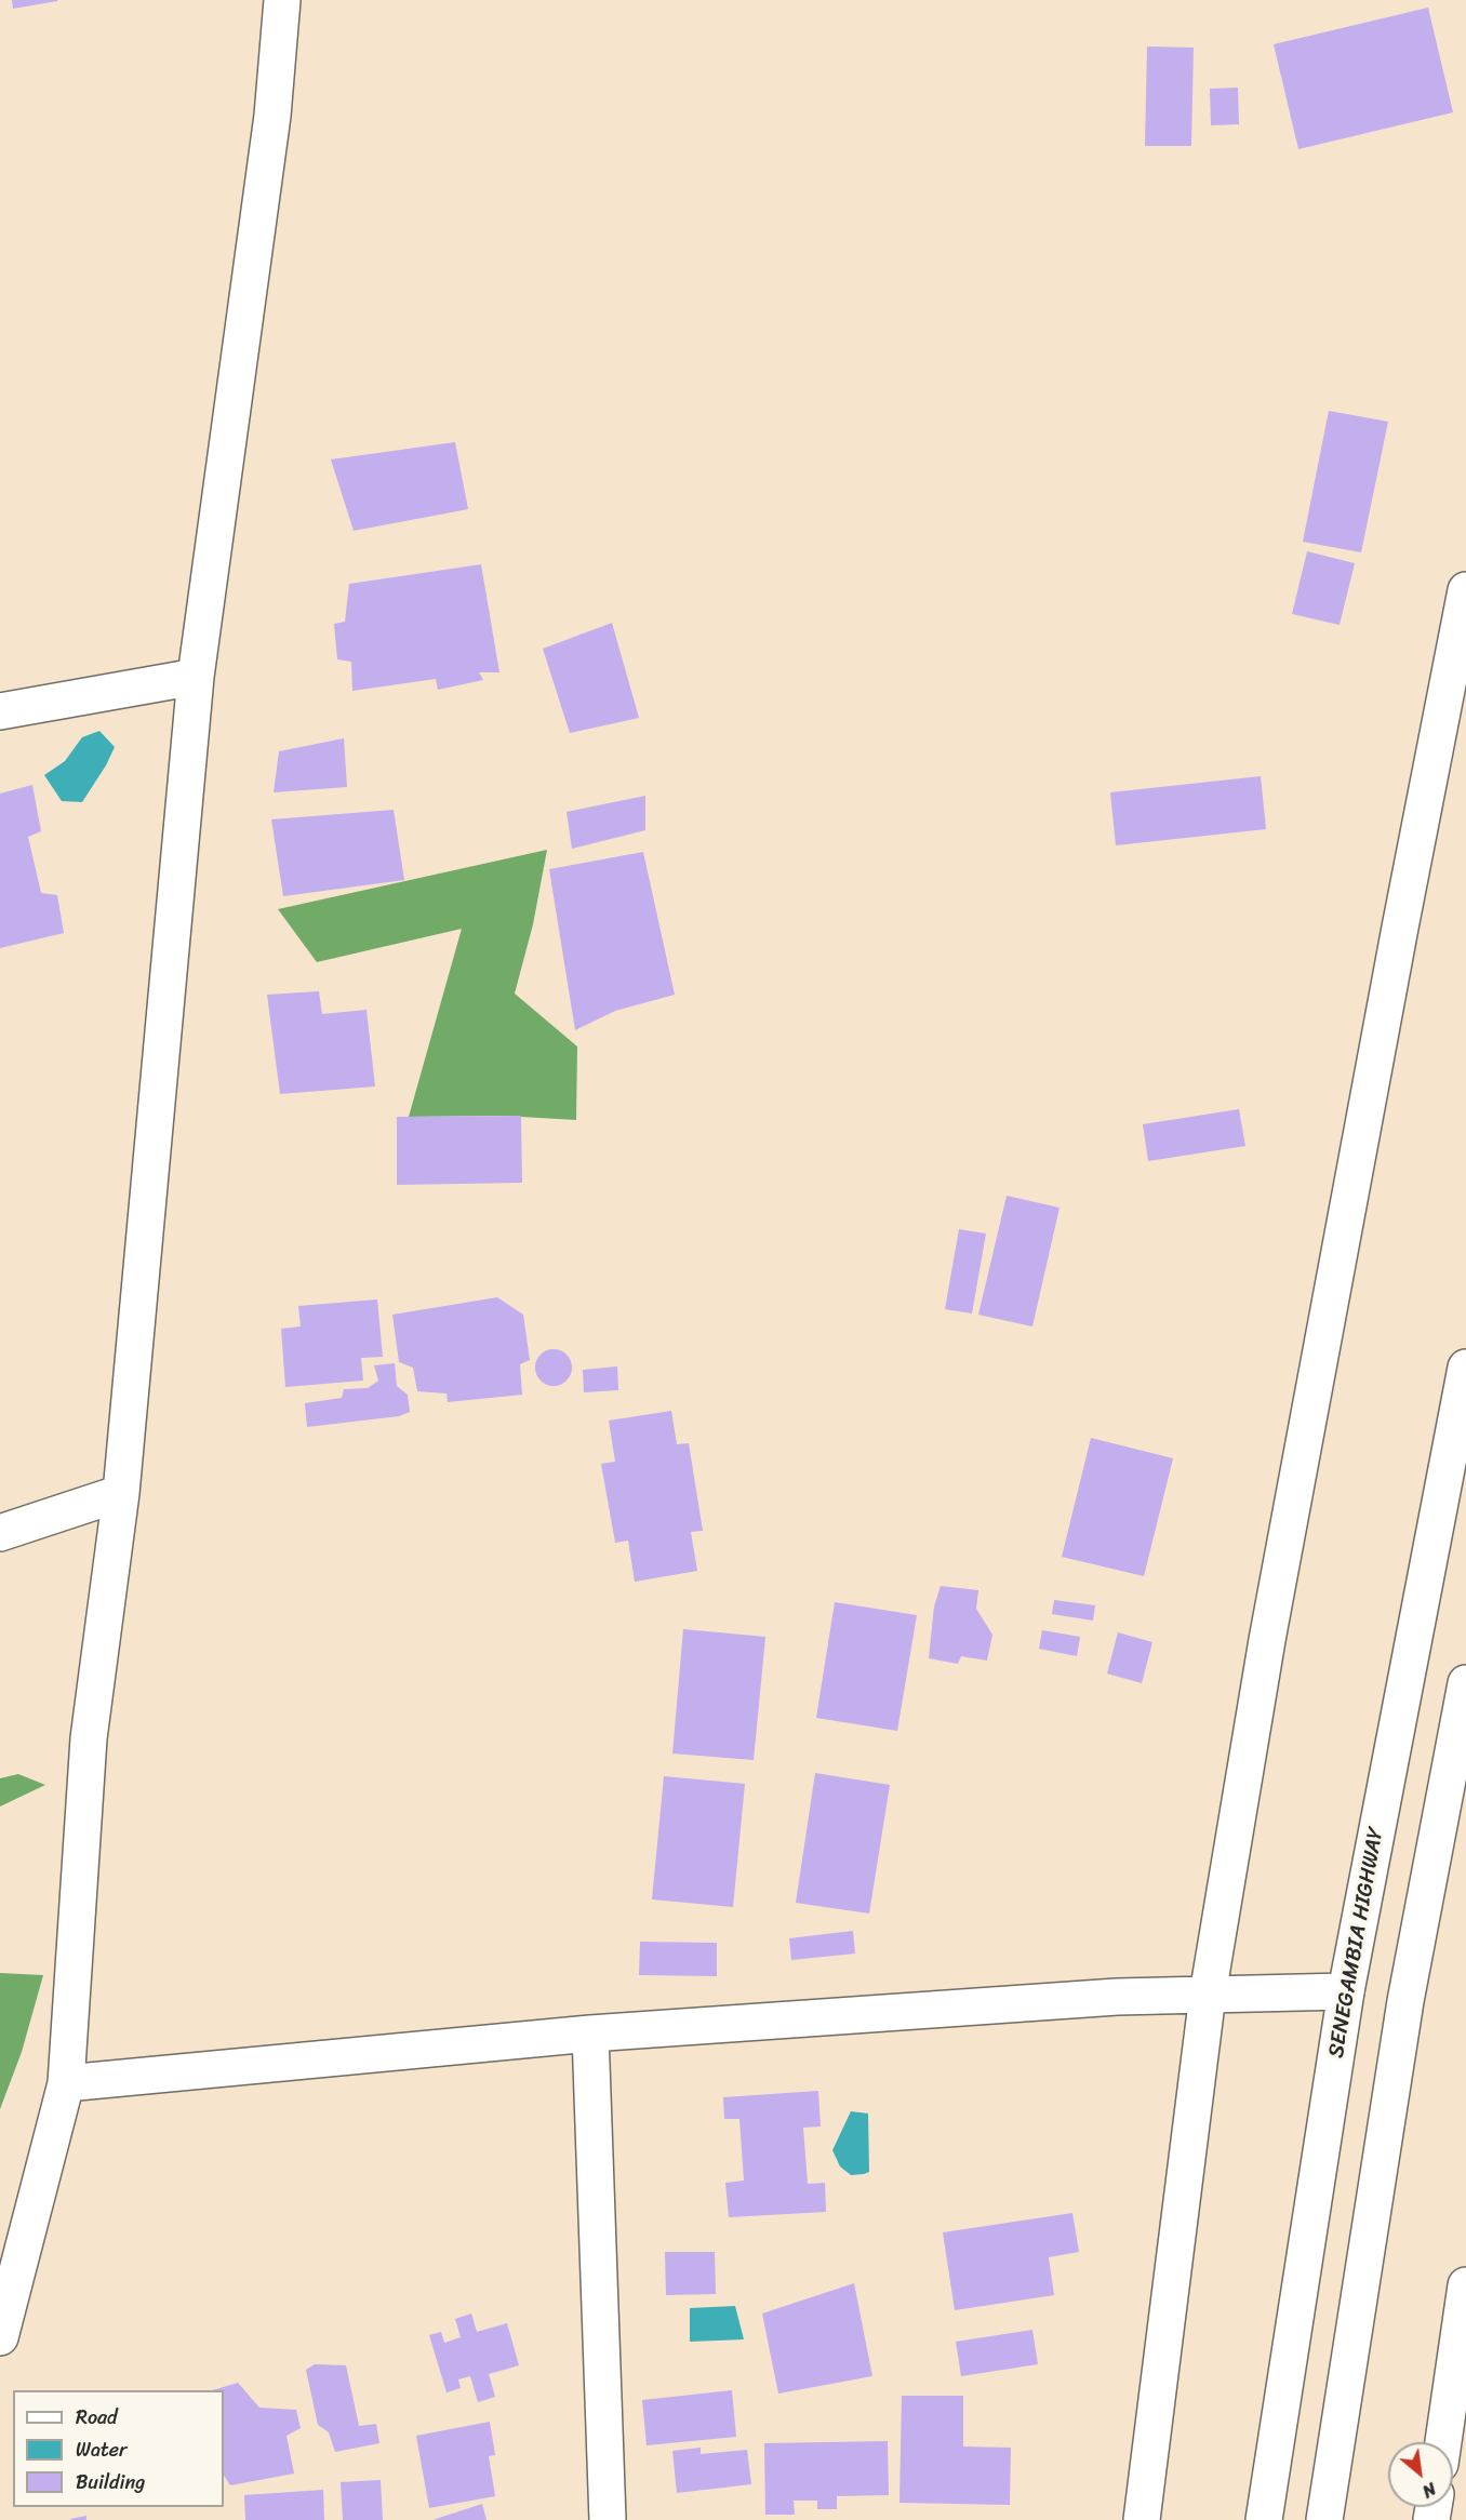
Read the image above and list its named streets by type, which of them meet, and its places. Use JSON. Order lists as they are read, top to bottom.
{
  "streets": {
    "street": ["SENEGAMBIA HIGHWAY"]
  },
  "legend": ["Road", "Water", "Building"],
  "north": "bottom right"
}
